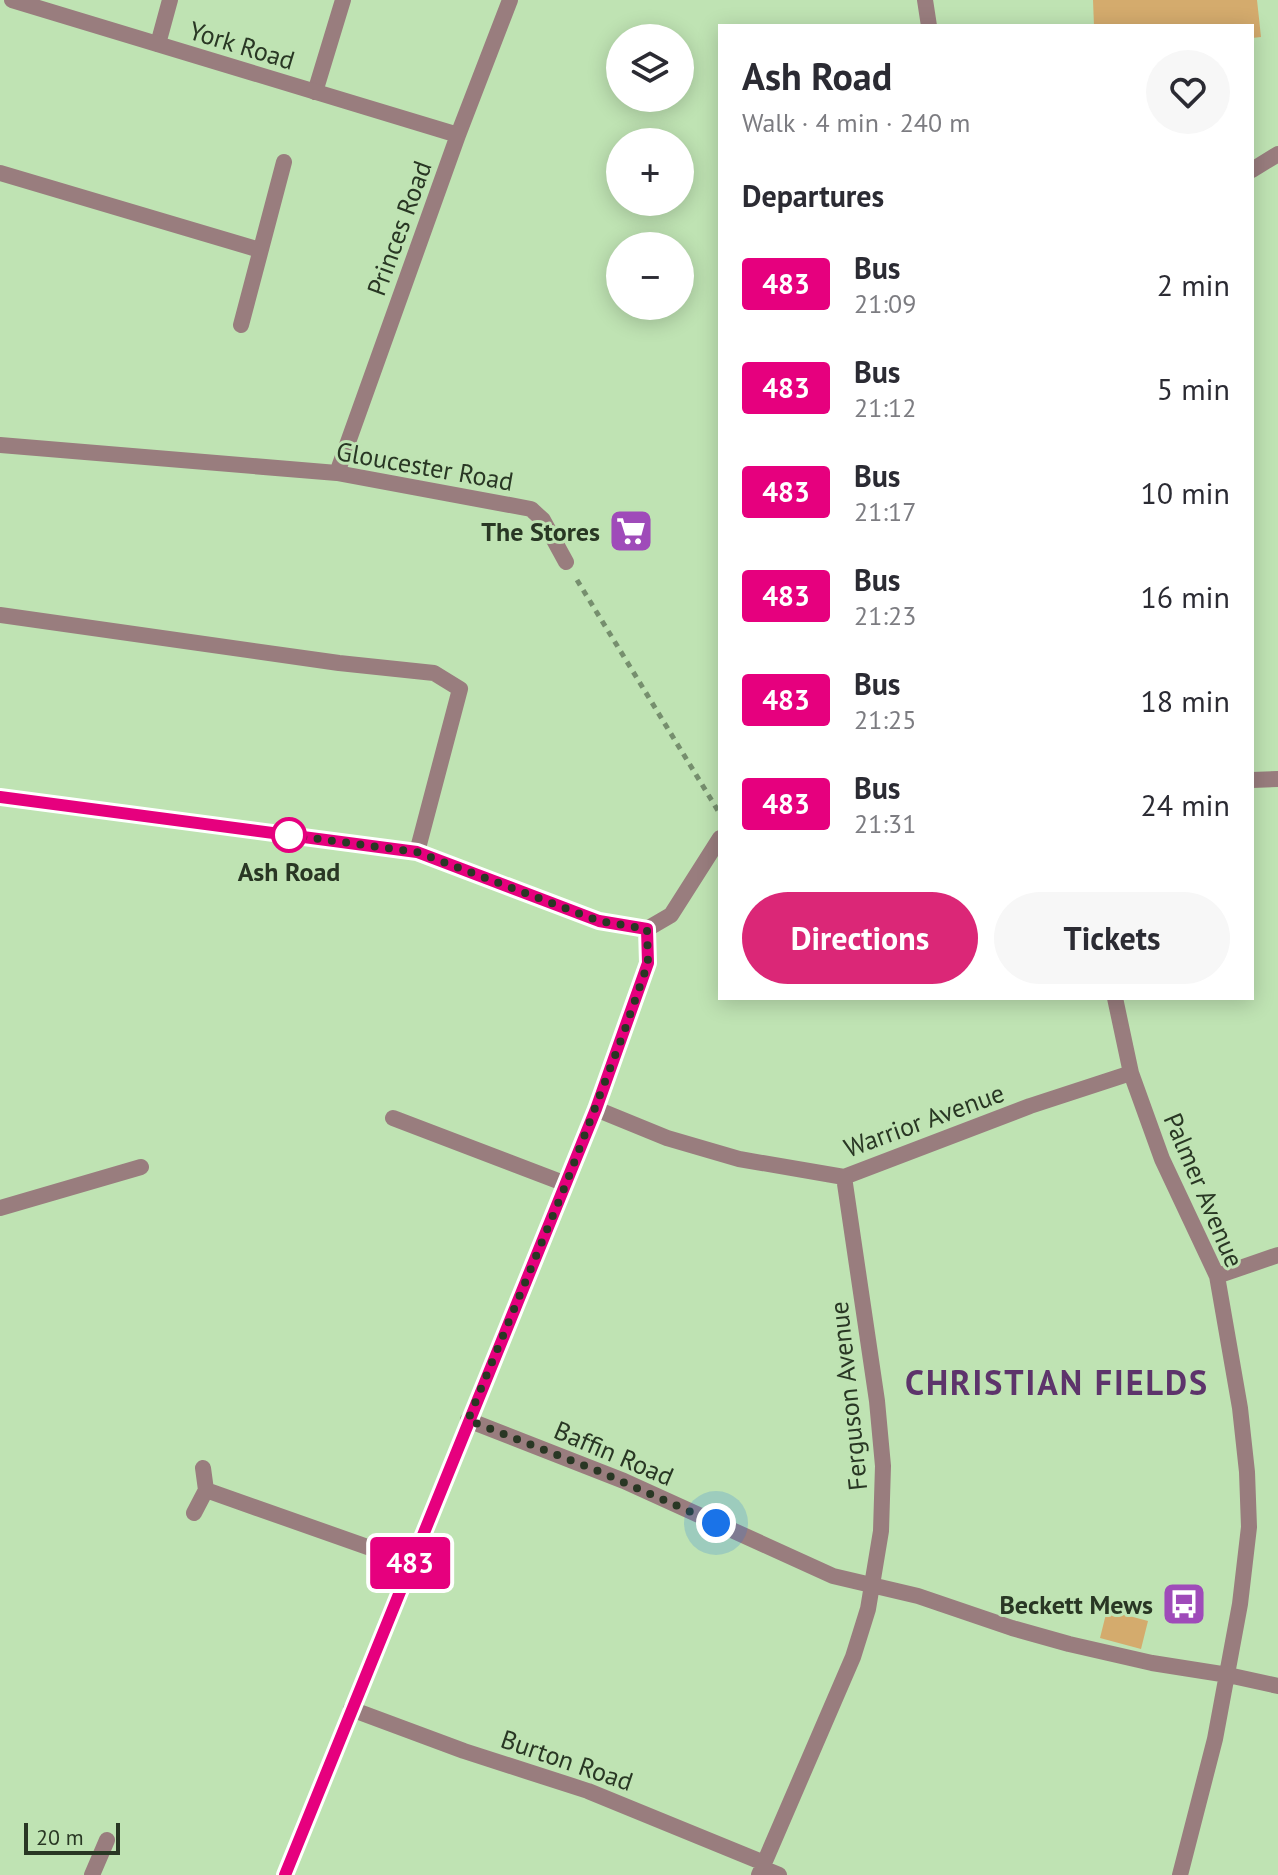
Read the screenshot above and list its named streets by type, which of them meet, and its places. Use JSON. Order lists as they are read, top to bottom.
{
  "streets": {
    "street": [
      "York Road",
      "Princes Road",
      "Gloucester Road",
      "Warrior Avenue",
      "Palmer Avenue",
      "Ferguson Avenue",
      "Baffin Road",
      "Burton Road"
    ]
  },
  "crossings": [
    ["York Road", "Princes Road"],
    ["Princes Road", "Gloucester Road"],
    ["Warrior Avenue", "Palmer Avenue"],
    ["Warrior Avenue", "Ferguson Avenue"],
    ["Ferguson Avenue", "Baffin Road"],
    ["Ferguson Avenue", "Burton Road"]
  ],
  "districts": ["CHRISTIAN FIELDS"],
  "places": {
    "supermarket": ["The Stores"],
    "other": ["Ash Road"],
    "bus stop": ["Beckett Mews"]
  },
  "lines": ["bus line 483"],
  "scale_bar": "20 m",
  "page": {
    "on_map": "483",
    "map_buttons": ["+", "−"],
    "heading": [
      ["Ash Road", "Walk · 4 min · 240 m"],
      "Departures"
    ],
    "list": [
      {
        "mark": "483",
        "name": "Bus",
        "note": "21:09",
        "value": "2 min"
      },
      {
        "mark": "483",
        "name": "Bus",
        "note": "21:12",
        "value": "5 min"
      },
      {
        "mark": "483",
        "name": "Bus",
        "note": "21:17",
        "value": "10 min"
      },
      {
        "mark": "483",
        "name": "Bus",
        "note": "21:23",
        "value": "16 min"
      },
      {
        "mark": "483",
        "name": "Bus",
        "note": "21:25",
        "value": "18 min"
      },
      {
        "mark": "483",
        "name": "Bus",
        "note": "21:31",
        "value": "24 min"
      }
    ],
    "buttons": ["Directions", "Tickets"],
    "scale": "20 m"
  }
}
